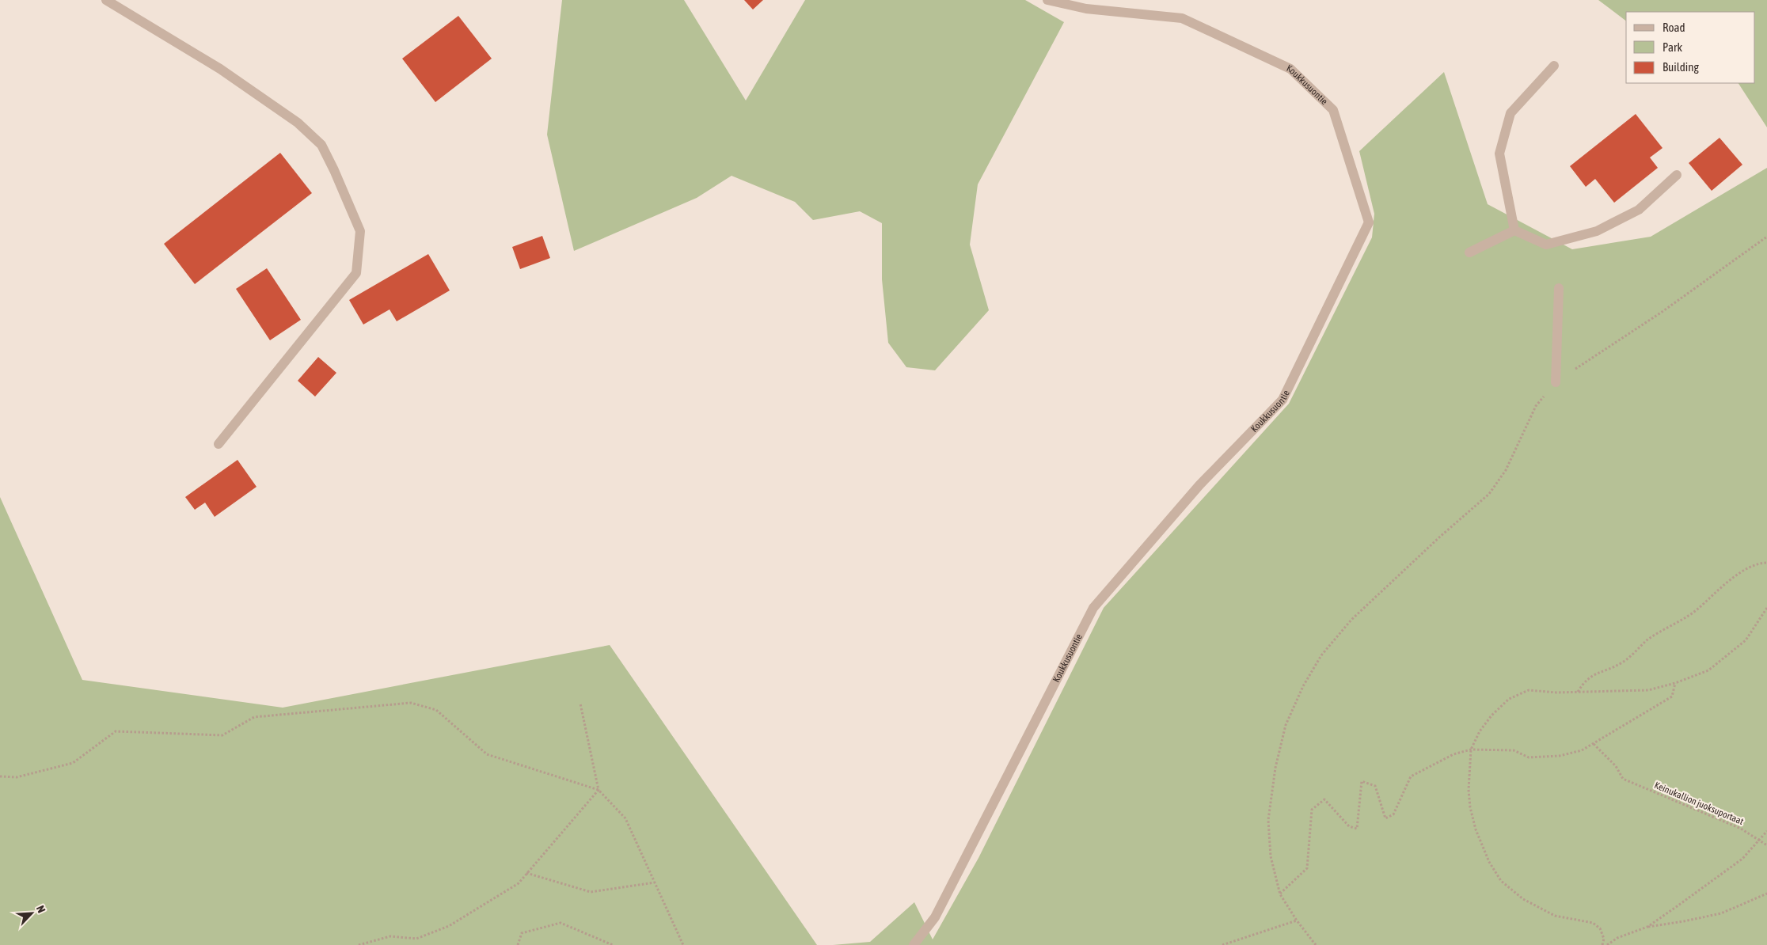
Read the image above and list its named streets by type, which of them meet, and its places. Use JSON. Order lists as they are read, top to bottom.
{
  "streets": {
    "street": ["Koukkusuontie"],
    "path": ["Keinukallion juoksuportaat"]
  },
  "legend": ["Road", "Park", "Building"],
  "north": "top right"
}
